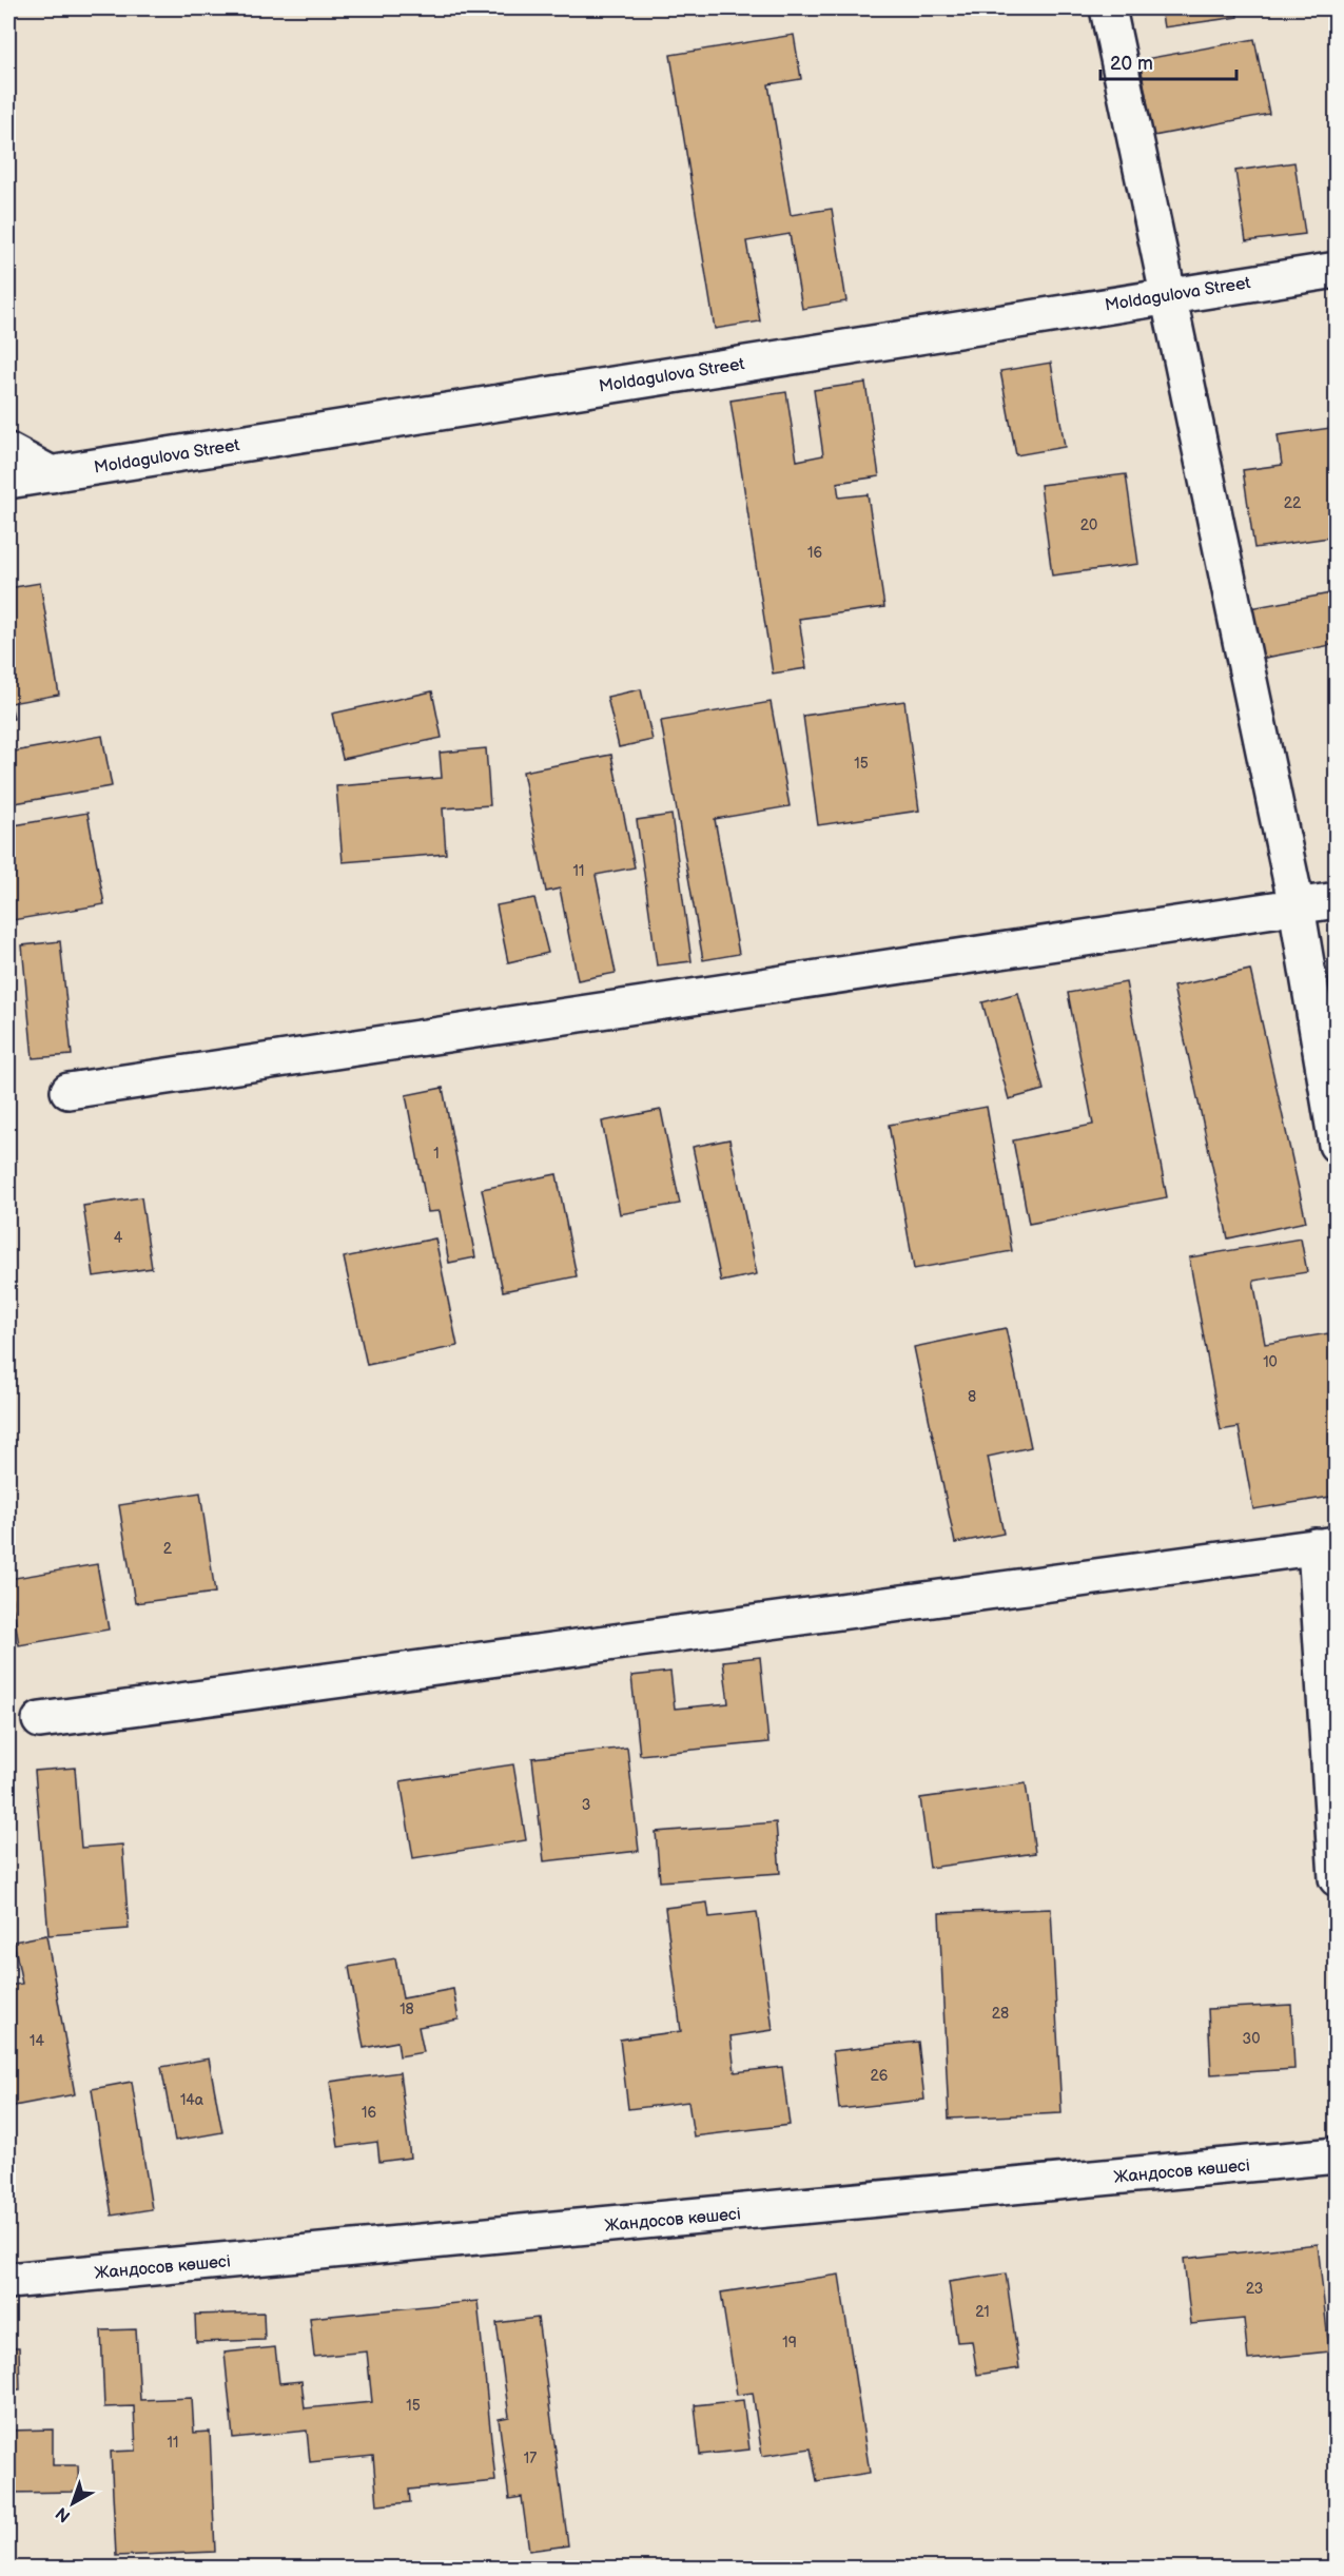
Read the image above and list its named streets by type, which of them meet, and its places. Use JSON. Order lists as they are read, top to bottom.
{
  "streets": {
    "street": ["Moldagulova Street", "Жандосов көшесі"]
  },
  "house_numbers": [
    "22",
    "20",
    "16",
    "15",
    "11",
    "1",
    "4",
    "10",
    "8",
    "2",
    "3",
    "18",
    "28",
    "30",
    "14",
    "26",
    "14а",
    "16",
    "23",
    "21",
    "19",
    "15",
    "11",
    "17"
  ],
  "scale_bar": "20 m",
  "north": "bottom left"
}
